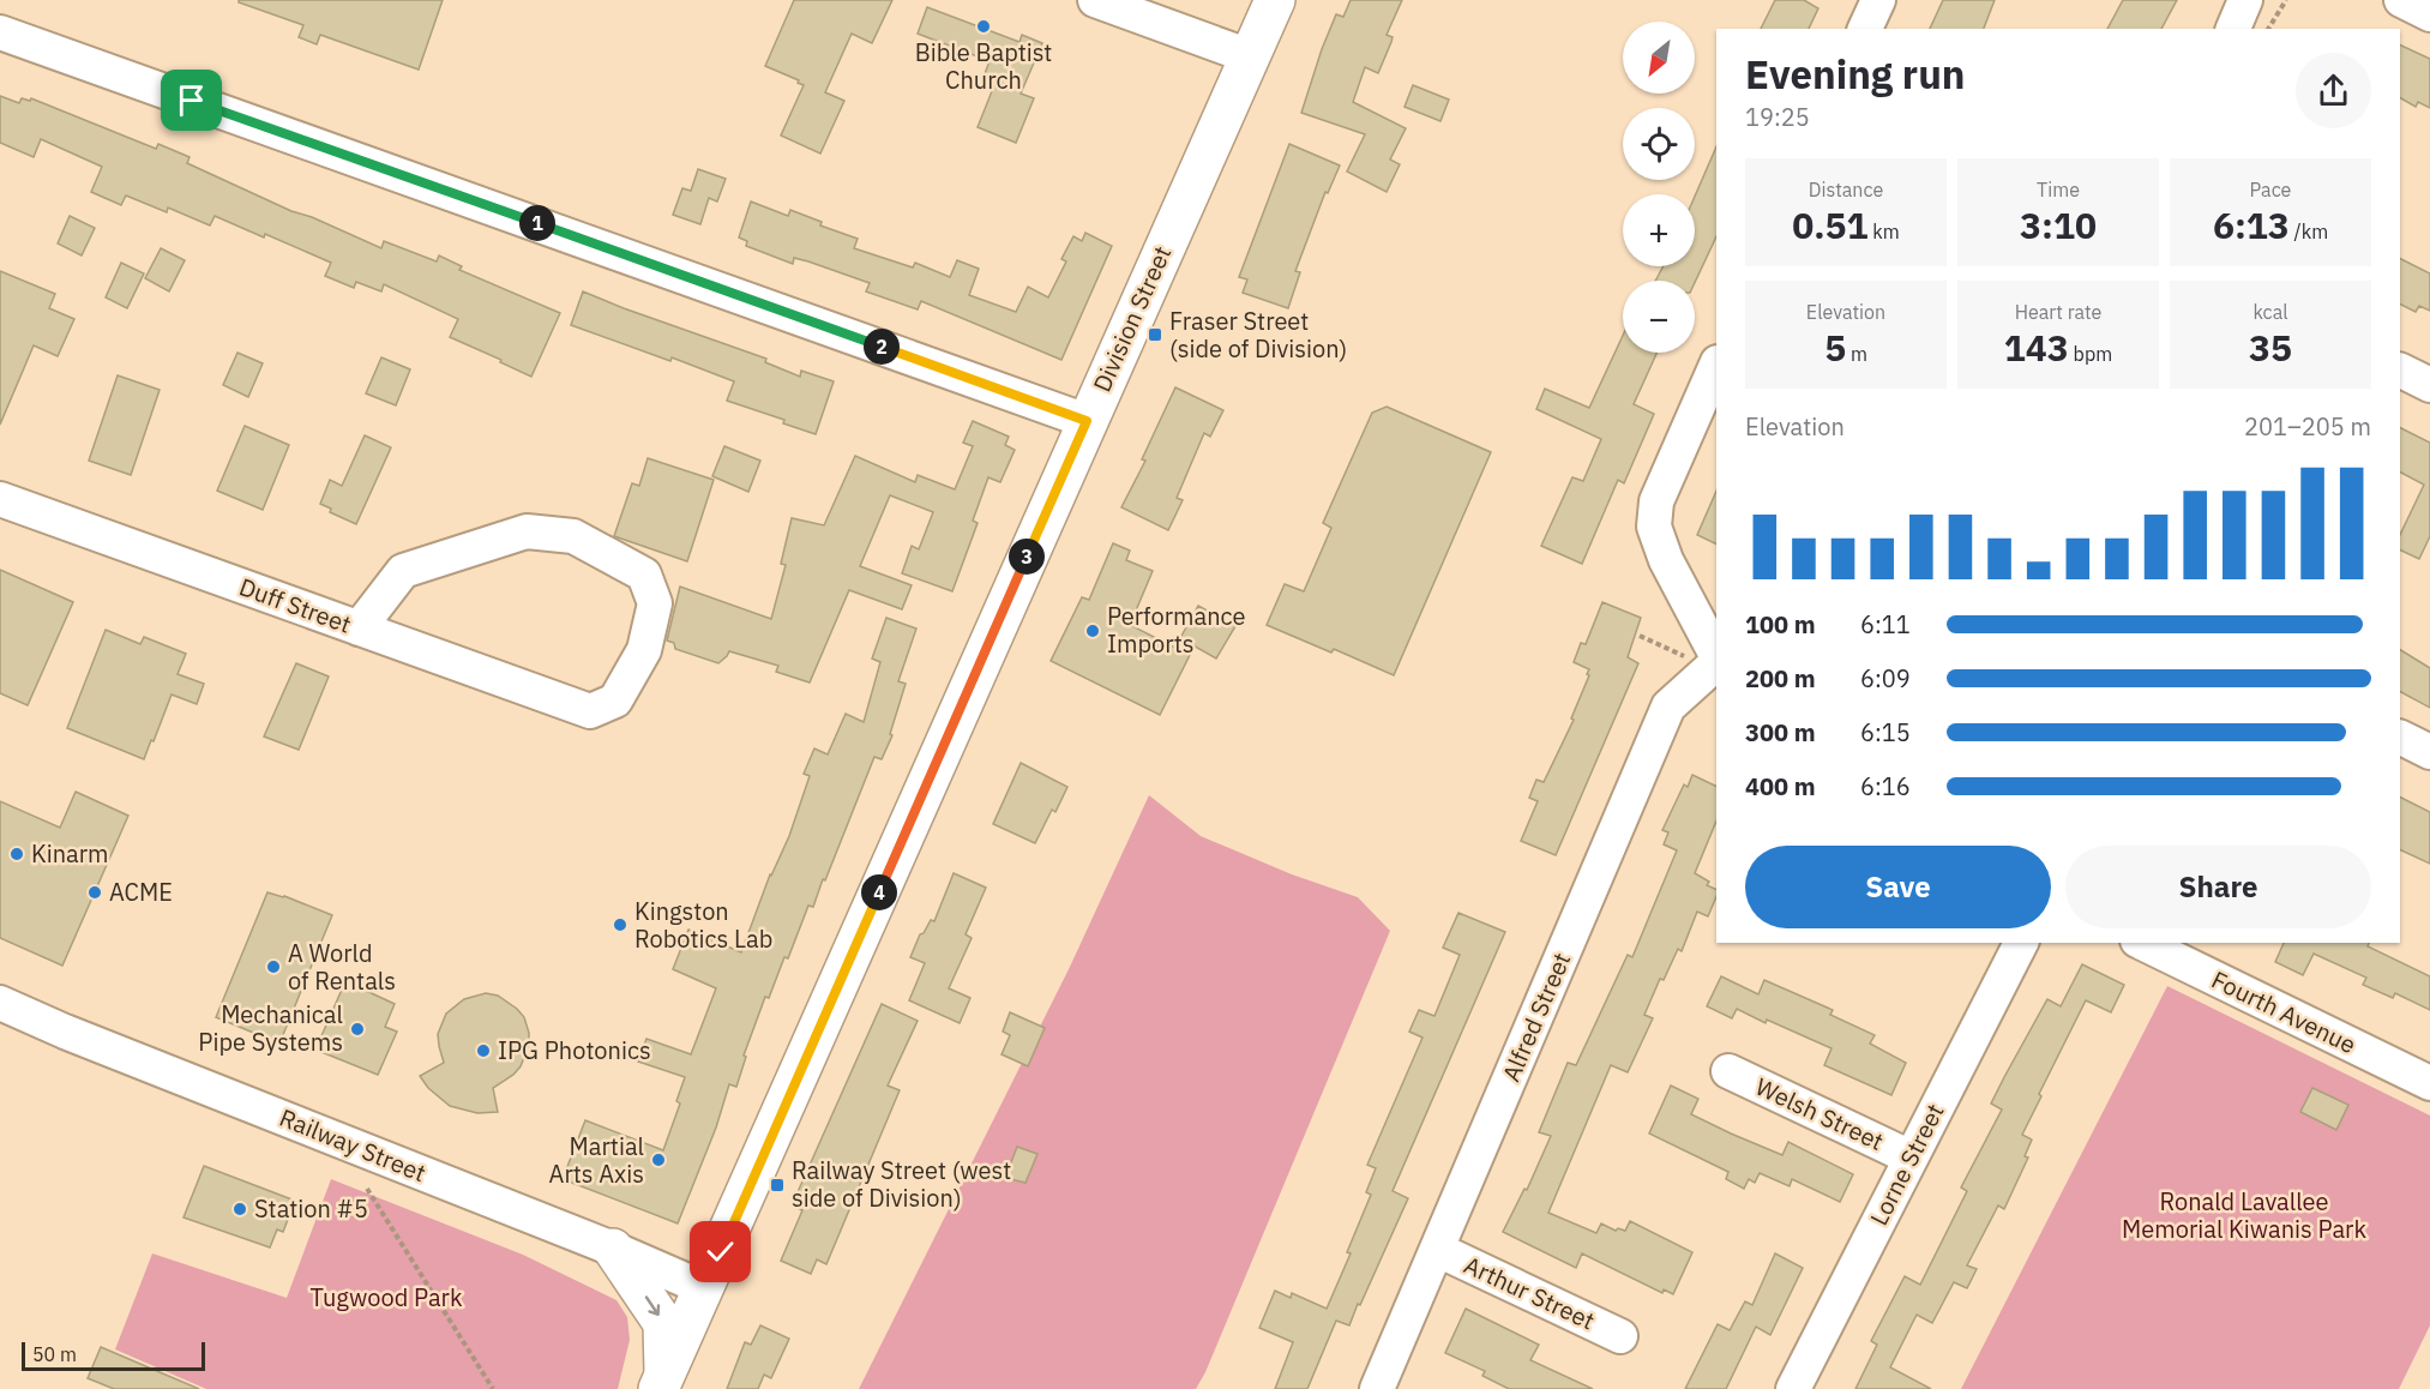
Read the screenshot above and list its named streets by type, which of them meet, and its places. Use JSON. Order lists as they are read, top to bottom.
{
  "streets": {
    "main road": ["Division Street"],
    "street": [
      "Duff Street",
      "Fourth Avenue",
      "Alfred Street",
      "Welsh Street",
      "Railway Street",
      "Lorne Street",
      "Arthur Street"
    ]
  },
  "crossings": [
    ["Division Street", "Railway Street"],
    ["Alfred Street", "Arthur Street"],
    ["Welsh Street", "Lorne Street"]
  ],
  "parks": ["Ronald Lavallee Memorial Kiwanis Park", "Tugwood Park"],
  "places": {
    "other": [
      "Bible Baptist Church",
      "Performance Imports",
      "Kinarm",
      "ACME",
      "Kingston Robotics Lab",
      "A World of Rentals",
      "Mechanical Pipe Systems",
      "IPG Photonics",
      "Martial Arts Axis",
      "Station #5"
    ],
    "transit": ["Fraser Street (side of Division)", "Railway Street (west side of Division)"]
  },
  "scale_bar": "50 m",
  "north": "bottom left",
  "page": {
    "map_buttons": ["+", "−"],
    "heading": ["Evening run", "19:25"],
    "stats": [
      ["Distance", "0.51 km"],
      ["Time", "3:10"],
      ["Pace", "6:13 /km"],
      ["Elevation", "5 m"],
      ["Heart rate", "143 bpm"],
      ["kcal", "35"]
    ],
    "pins": [
      "1",
      "2",
      "3",
      "4"
    ],
    "chart": ["Elevation", "201–205 m"],
    "list": [
      {
        "name": "100 m",
        "note": "6:11"
      },
      {
        "name": "200 m",
        "note": "6:09"
      },
      {
        "name": "300 m",
        "note": "6:15"
      },
      {
        "name": "400 m",
        "note": "6:16"
      }
    ],
    "buttons": ["Save", "Share"],
    "scale": "50 m"
  }
}
